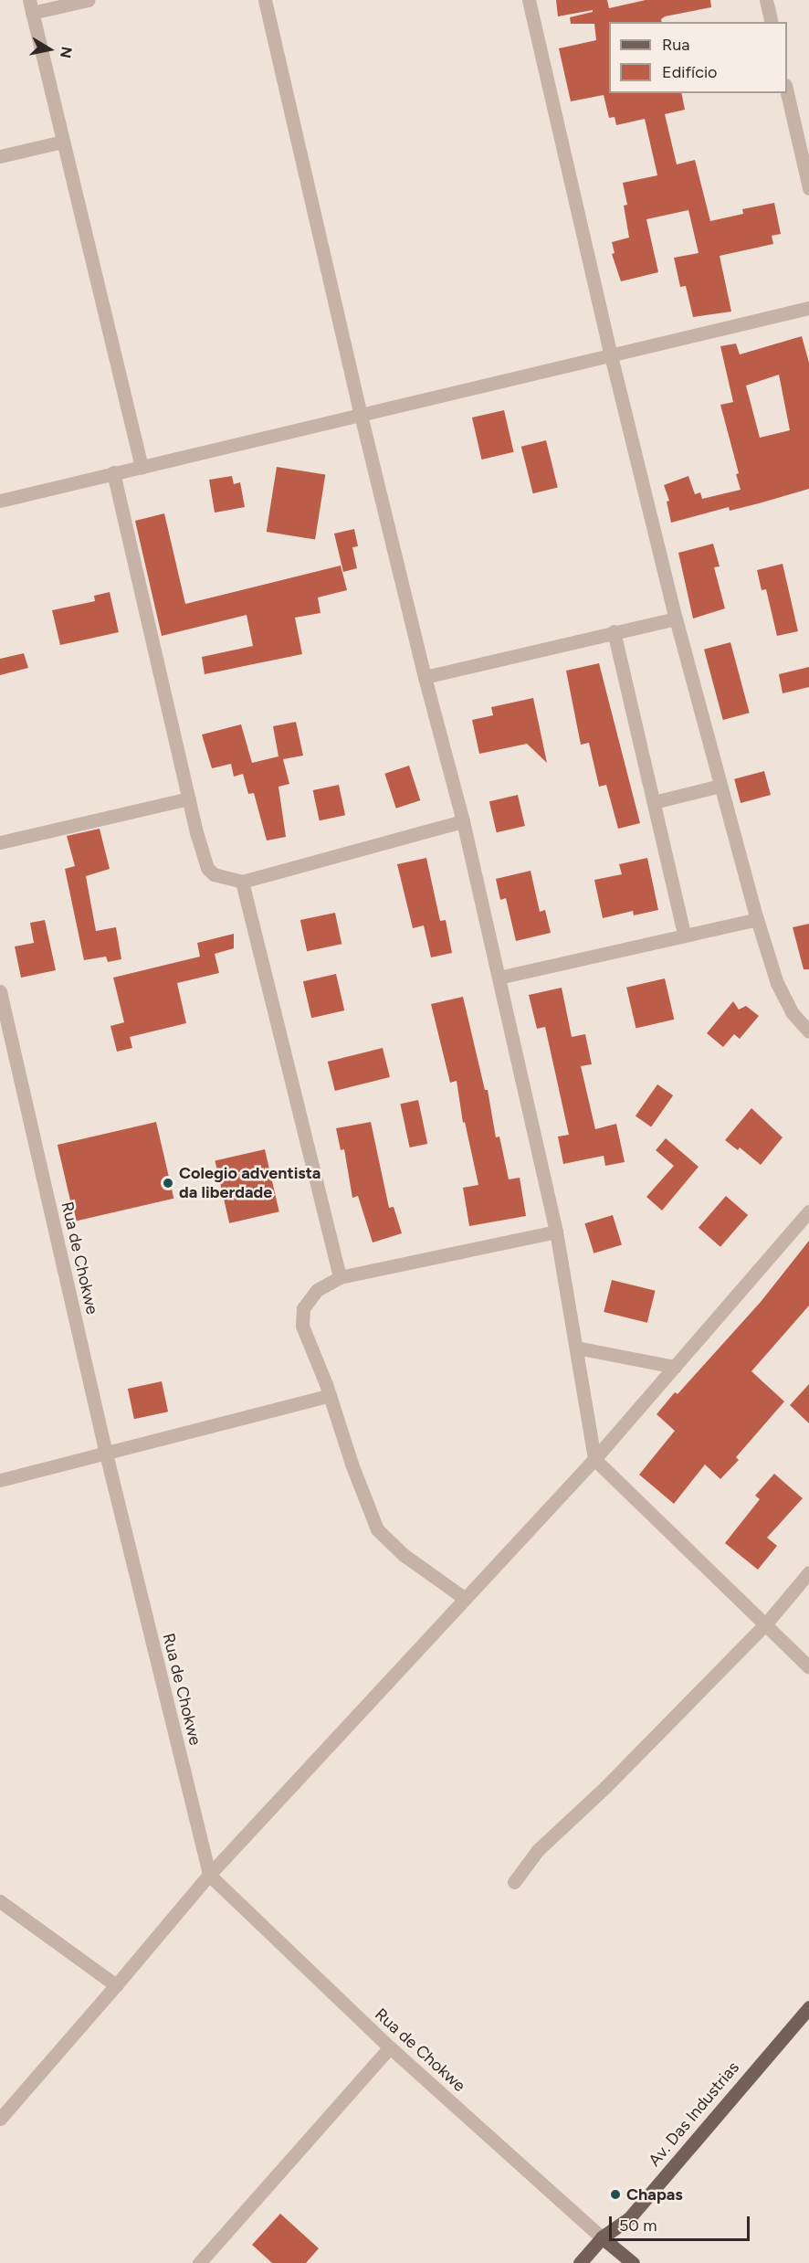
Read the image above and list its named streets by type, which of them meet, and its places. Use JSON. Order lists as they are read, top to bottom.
{
  "streets": {
    "main road": ["Av. Das Industrias"],
    "street": ["Rua de Chokwe"]
  },
  "crossings": [
    ["Rua de Chokwe", "Av. Das Industrias"]
  ],
  "places": ["Colegio adventista da liberdade", "Chapas"],
  "legend": ["Rua", "Edifício"],
  "scale_bar": "50 m",
  "north": "right"
}
